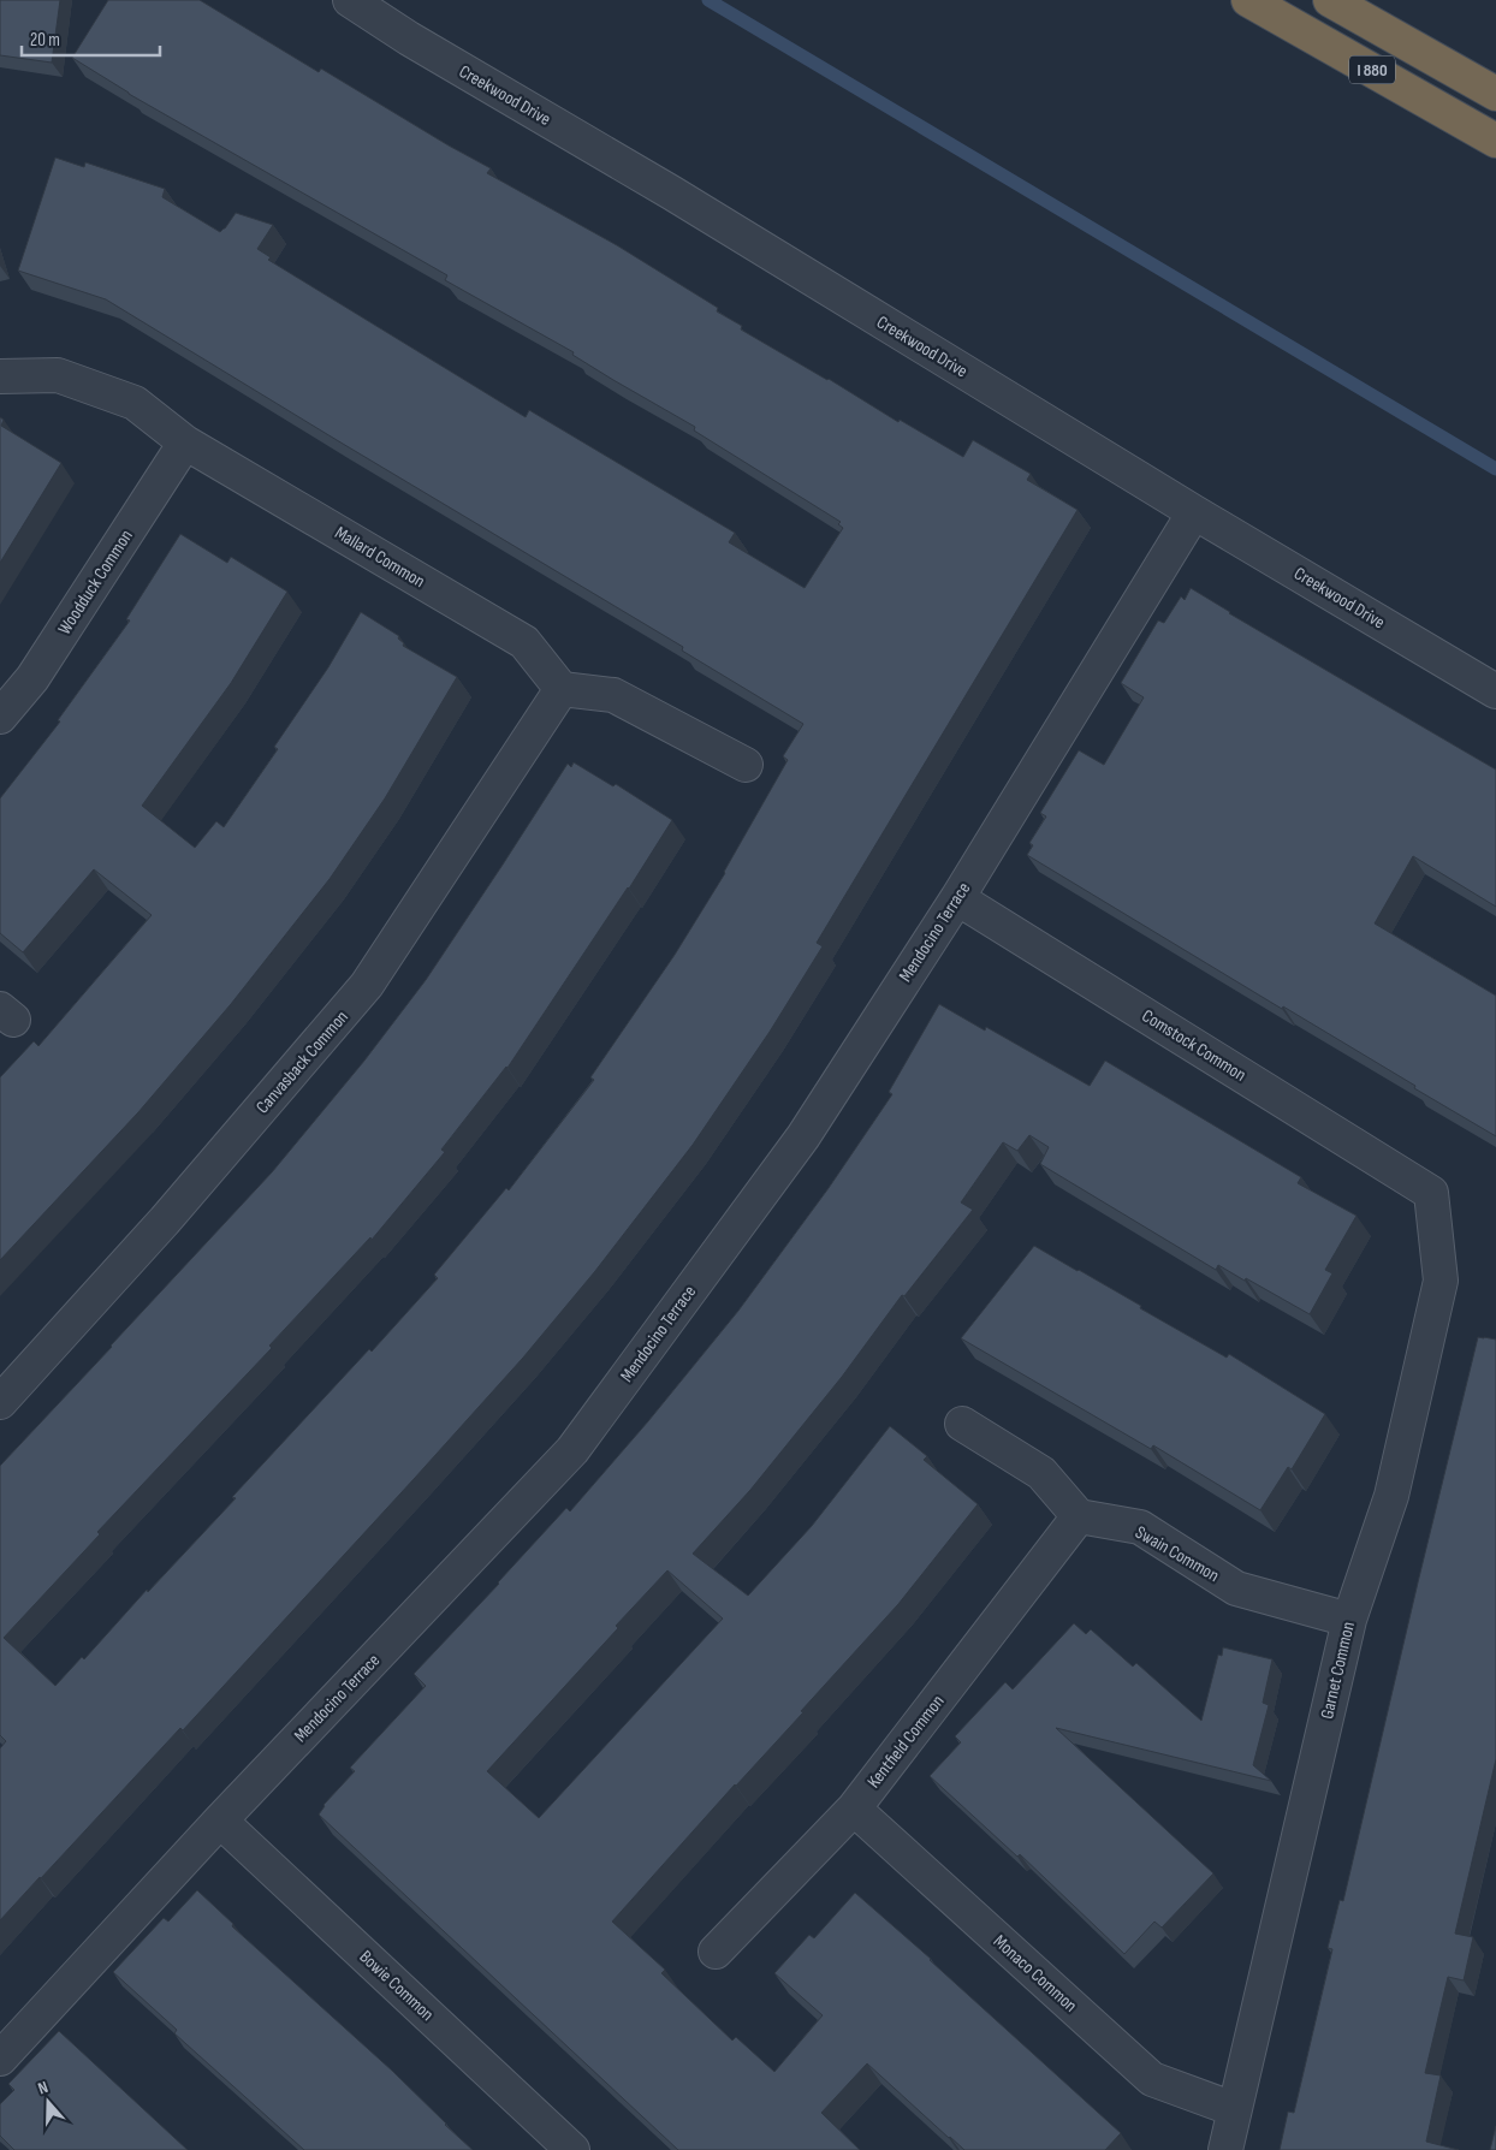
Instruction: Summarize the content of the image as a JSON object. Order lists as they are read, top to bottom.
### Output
{
  "streets": {
    "highway": ["I 880"],
    "street": [
      "Creekwood Drive",
      "Mallard Common",
      "Woodduck Common",
      "Mendocino Terrace",
      "Comstock Common",
      "Canvasback Common",
      "Swain Common",
      "Garnet Common",
      "Kentfield Common",
      "Monaco Common",
      "Bowie Common"
    ]
  },
  "crossings": [
    ["Creekwood Drive", "Mendocino Terrace"],
    ["Mallard Common", "Woodduck Common"],
    ["Mallard Common", "Canvasback Common"],
    ["Mendocino Terrace", "Comstock Common"],
    ["Mendocino Terrace", "Bowie Common"],
    ["Comstock Common", "Garnet Common"],
    ["Swain Common", "Garnet Common"],
    ["Swain Common", "Kentfield Common"],
    ["Garnet Common", "Monaco Common"],
    ["Kentfield Common", "Monaco Common"]
  ],
  "scale_bar": "20 m",
  "north": "top"
}
